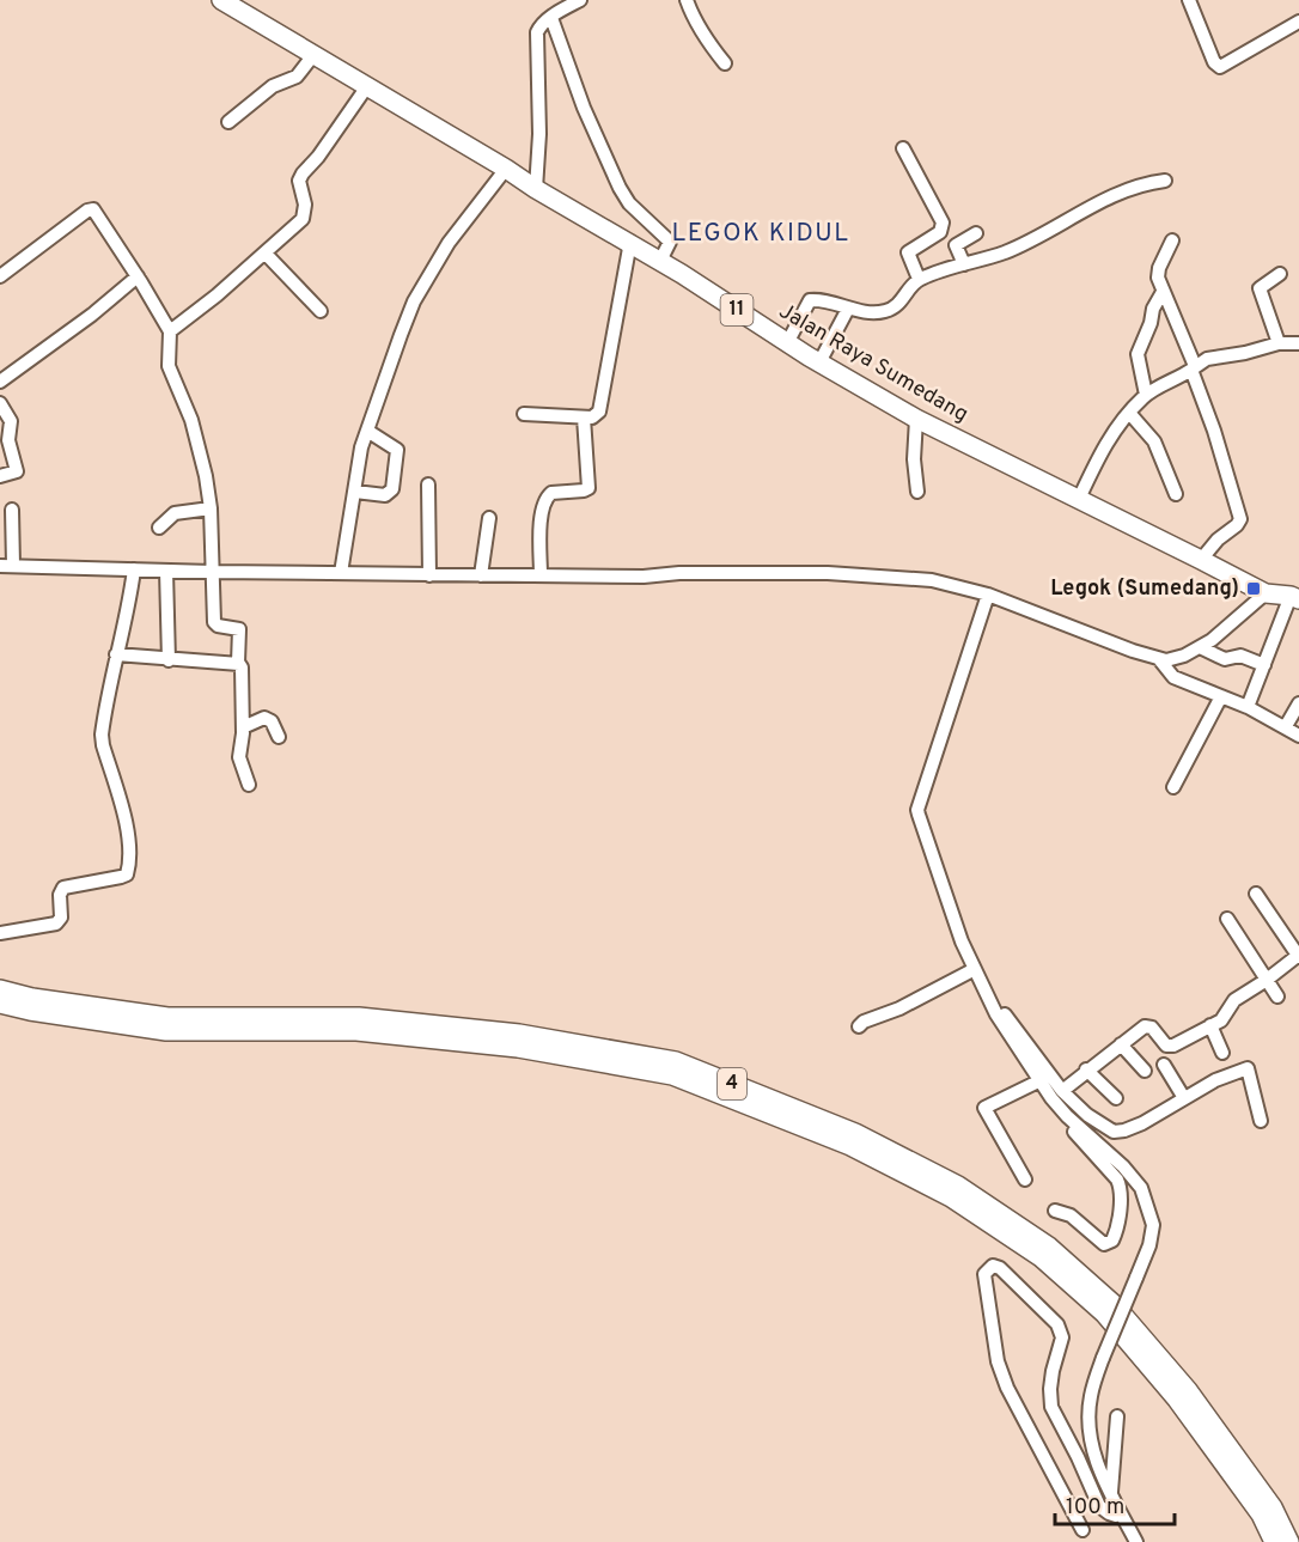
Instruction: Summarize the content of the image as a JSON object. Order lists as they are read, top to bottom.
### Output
{
  "streets": {
    "highway": ["11", "Jalan Raya Sumedang", "4"]
  },
  "districts": ["LEGOK KIDUL"],
  "places": {
    "transit": ["Legok (Sumedang)"]
  },
  "scale_bar": "100 m"
}
